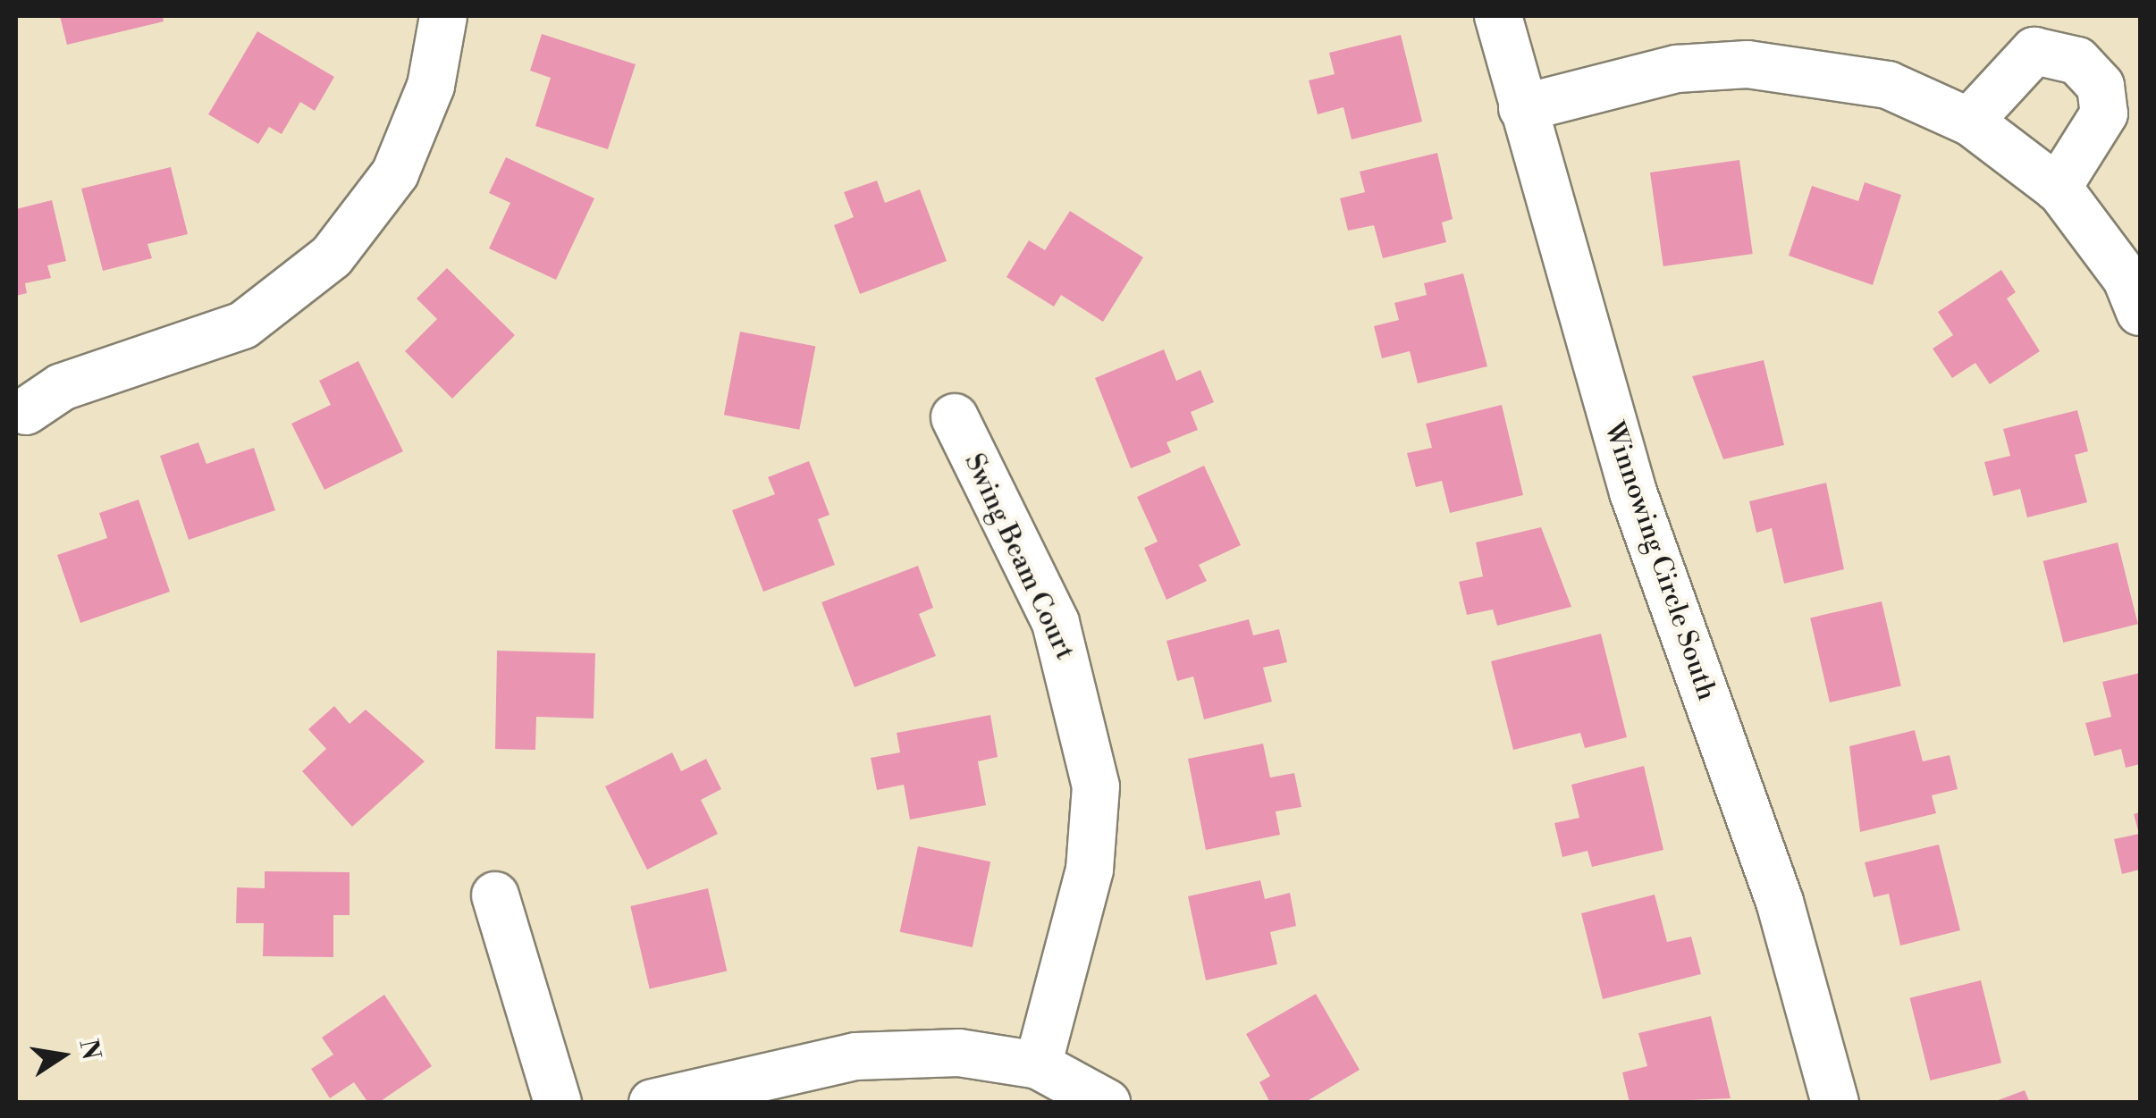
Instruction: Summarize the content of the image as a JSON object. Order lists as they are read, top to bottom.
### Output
{
  "streets": {
    "street": ["Swing Beam Court", "Winnowing Circle South"]
  },
  "north": "right"
}
